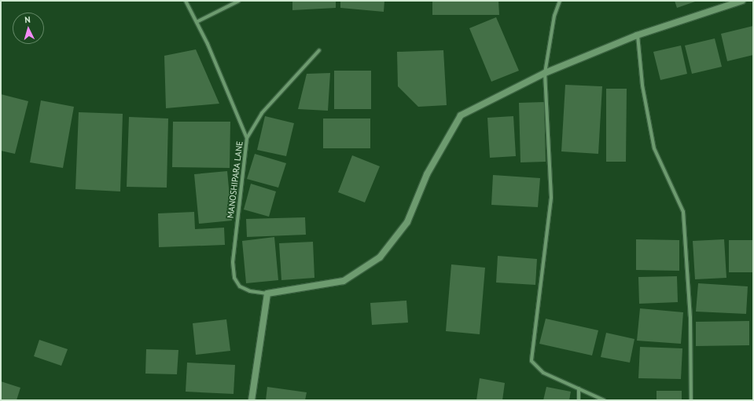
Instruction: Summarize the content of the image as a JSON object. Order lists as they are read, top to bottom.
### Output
{
  "streets": {
    "street": ["MANOSHIPARA LANE"]
  },
  "north": "top"
}
